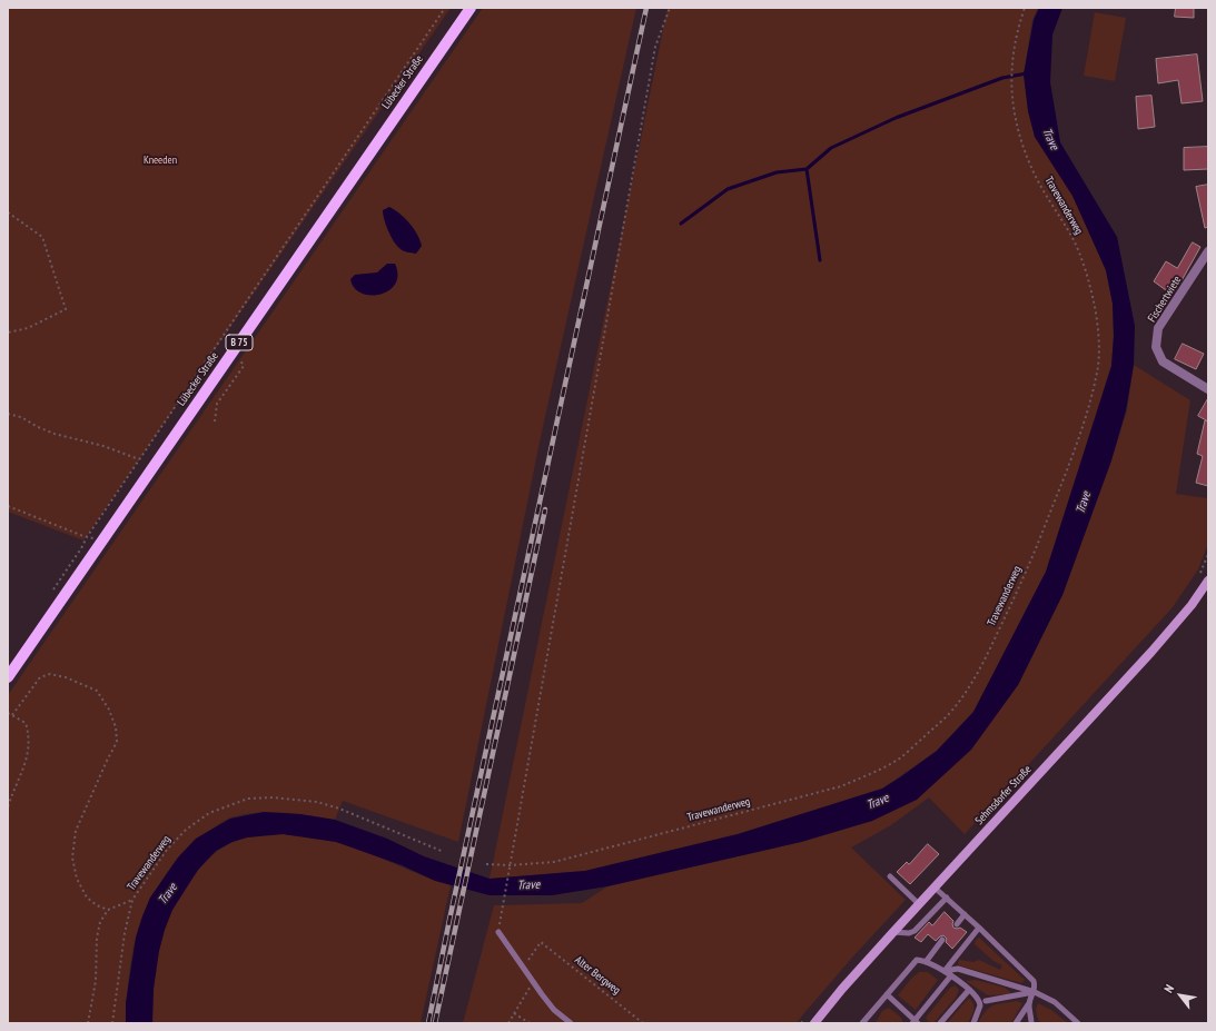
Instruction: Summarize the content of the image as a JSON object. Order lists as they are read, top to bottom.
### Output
{
  "streets": {
    "main road": ["Lübecker Straße", "B 75", "Sehmsdorfer Straße"],
    "street": ["Fischertwiete"],
    "path": ["Travewanderweg", "Alter Bergweg"]
  },
  "water": ["Trave"],
  "parks": ["Kneeden"],
  "north": "top left"
}
